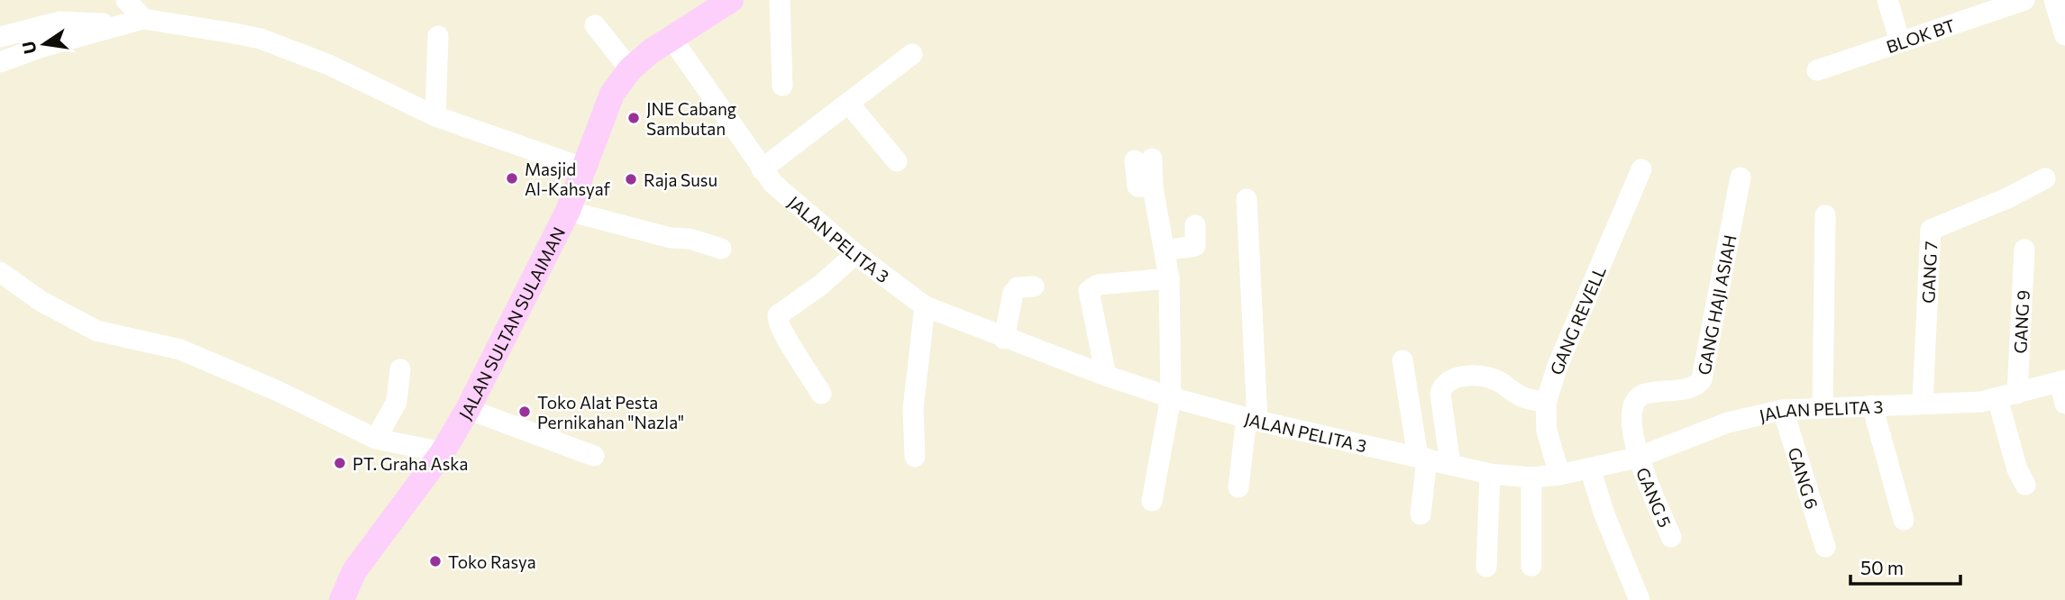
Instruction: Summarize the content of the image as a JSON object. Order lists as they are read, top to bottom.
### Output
{
  "streets": {
    "main road": ["JALAN SULTAN SULAIMAN"],
    "street": [
      "BLOK BT",
      "JALAN PELITA 3",
      "GANG 7",
      "GANG HAJI ASIAH",
      "GANG REVELL",
      "GANG 9",
      "GANG 6",
      "GANG 5"
    ]
  },
  "crossings": [
    ["JALAN PELITA 3", "GANG 7"],
    ["JALAN PELITA 3", "GANG HAJI ASIAH"],
    ["JALAN PELITA 3", "GANG REVELL"],
    ["JALAN PELITA 3", "JALAN SULTAN SULAIMAN"],
    ["JALAN PELITA 3", "GANG 9"],
    ["JALAN PELITA 3", "GANG 6"],
    ["JALAN PELITA 3", "GANG 5"],
    ["GANG HAJI ASIAH", "GANG 5"]
  ],
  "places": [
    "JNE Cabang Sambutan",
    "Masjid Al-Kahsyaf",
    "Raja Susu",
    "Toko Alat Pesta Pernikahan \"Nazla\"",
    "PT. Graha Aska",
    "Toko Rasya"
  ],
  "scale_bar": "50 m",
  "north": "left"
}
